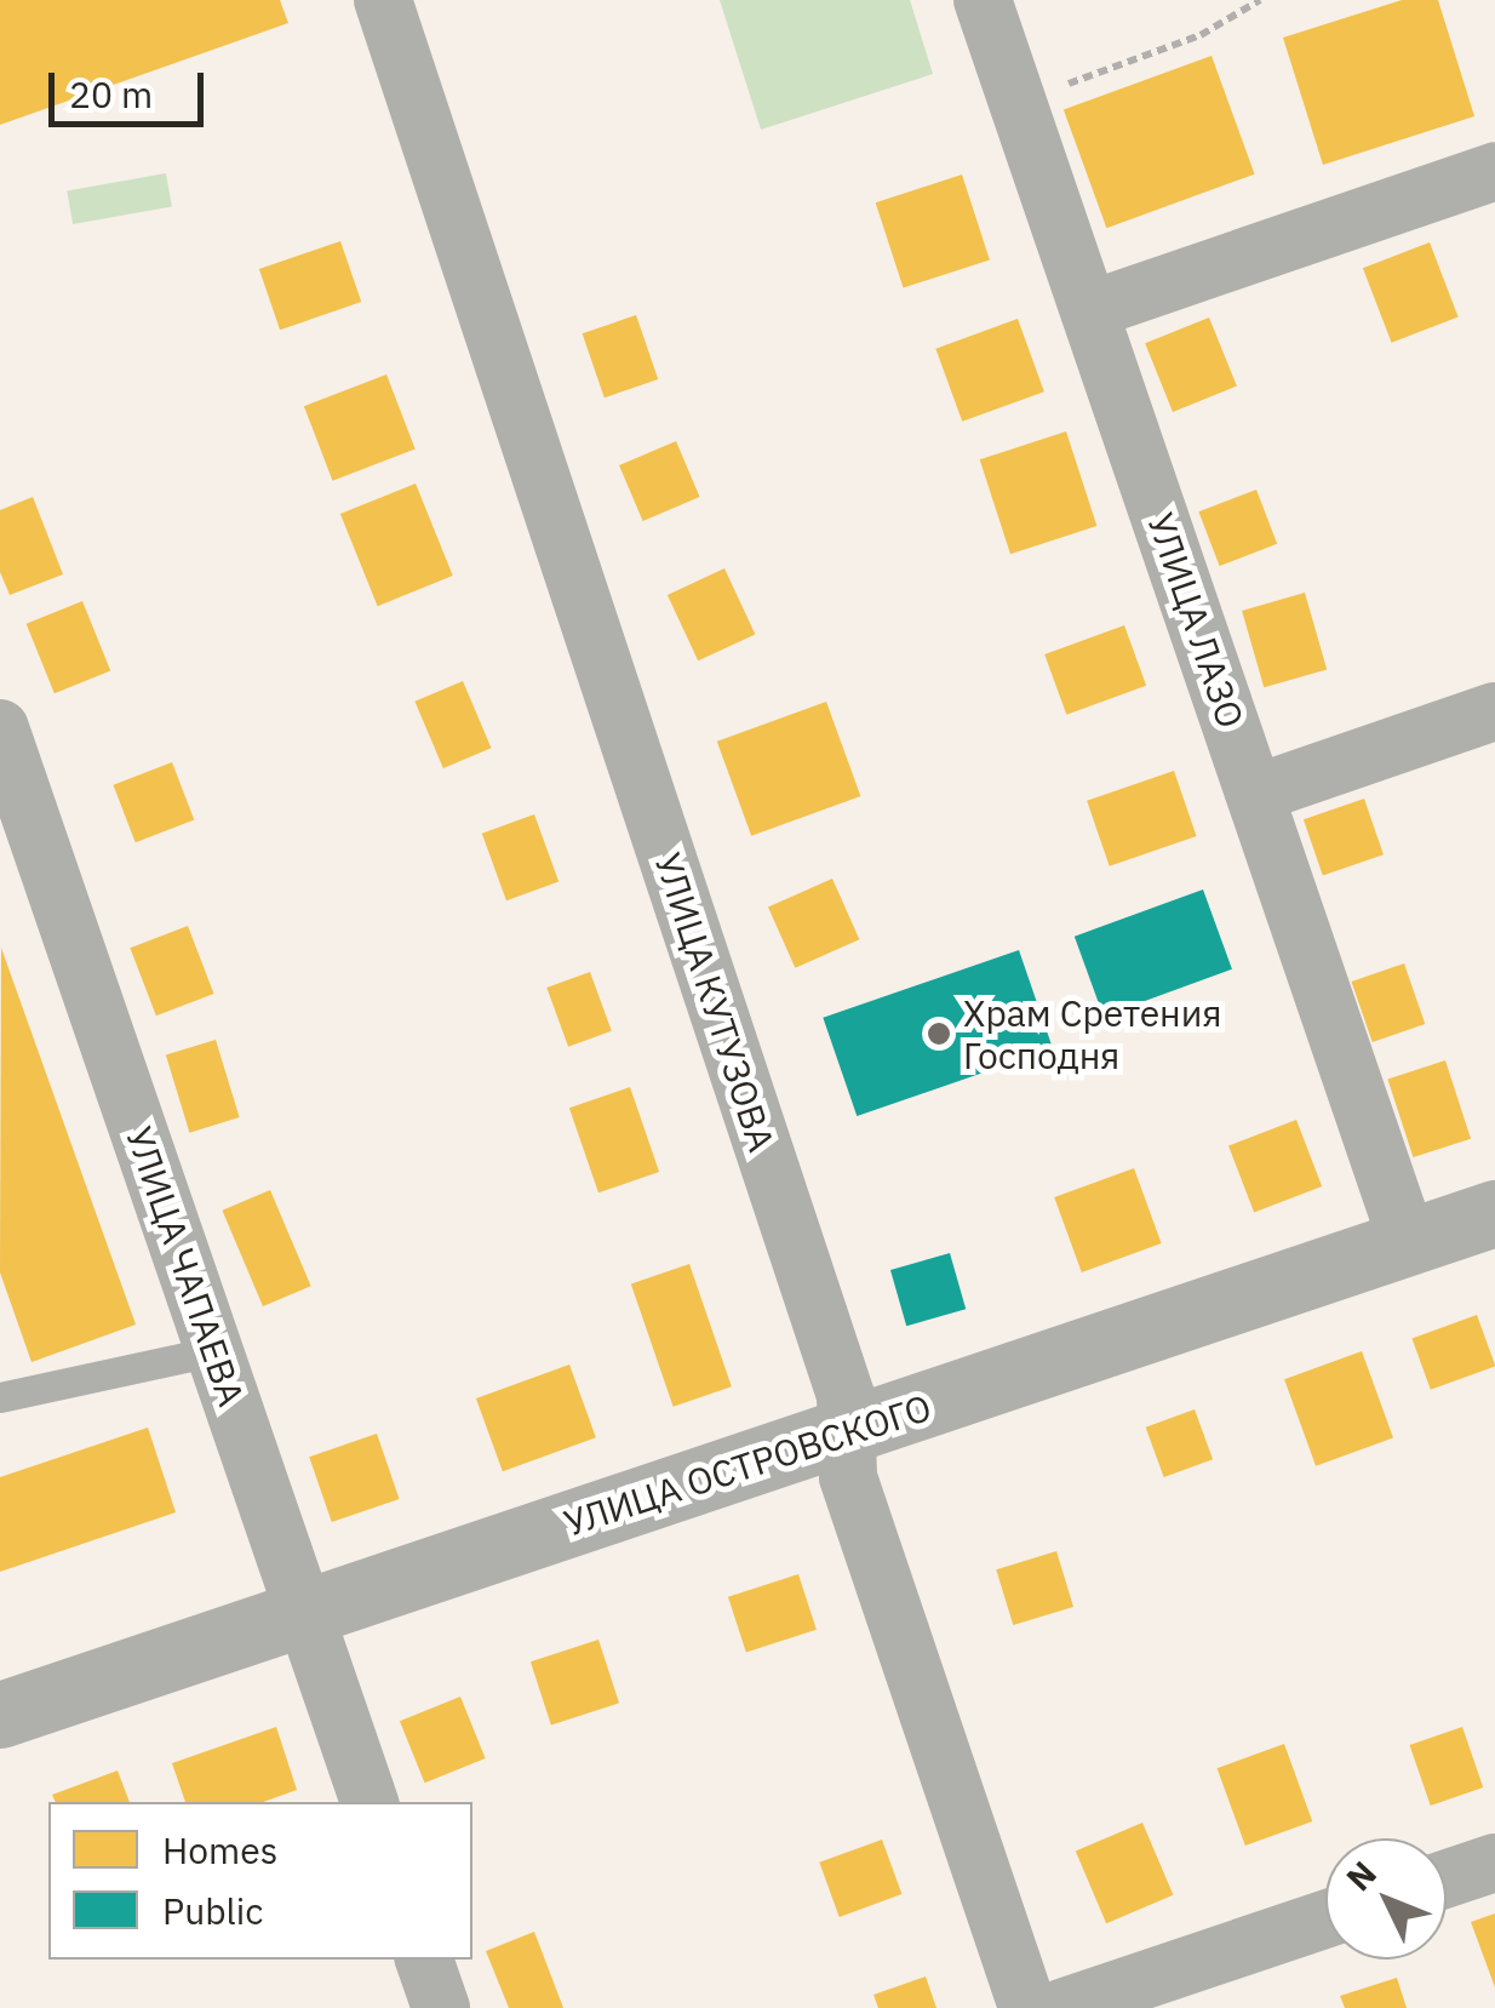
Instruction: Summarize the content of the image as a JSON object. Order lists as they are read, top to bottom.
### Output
{
  "streets": {
    "street": [
      "УЛИЦА ЛАЗО",
      "УЛИЦА КУТУЗОВА",
      "УЛИЦА ЧАПАЕВА",
      "УЛИЦА ОСТРОВСКОГО"
    ]
  },
  "crossings": [
    ["УЛИЦА ЛАЗО", "УЛИЦА ОСТРОВСКОГО"],
    ["УЛИЦА КУТУЗОВА", "УЛИЦА ОСТРОВСКОГО"],
    ["УЛИЦА ЧАПАЕВА", "УЛИЦА ОСТРОВСКОГО"]
  ],
  "places": ["Храм Сретения Господня"],
  "legend": ["Homes", "Public"],
  "scale_bar": "20 m",
  "north": "top left"
}
